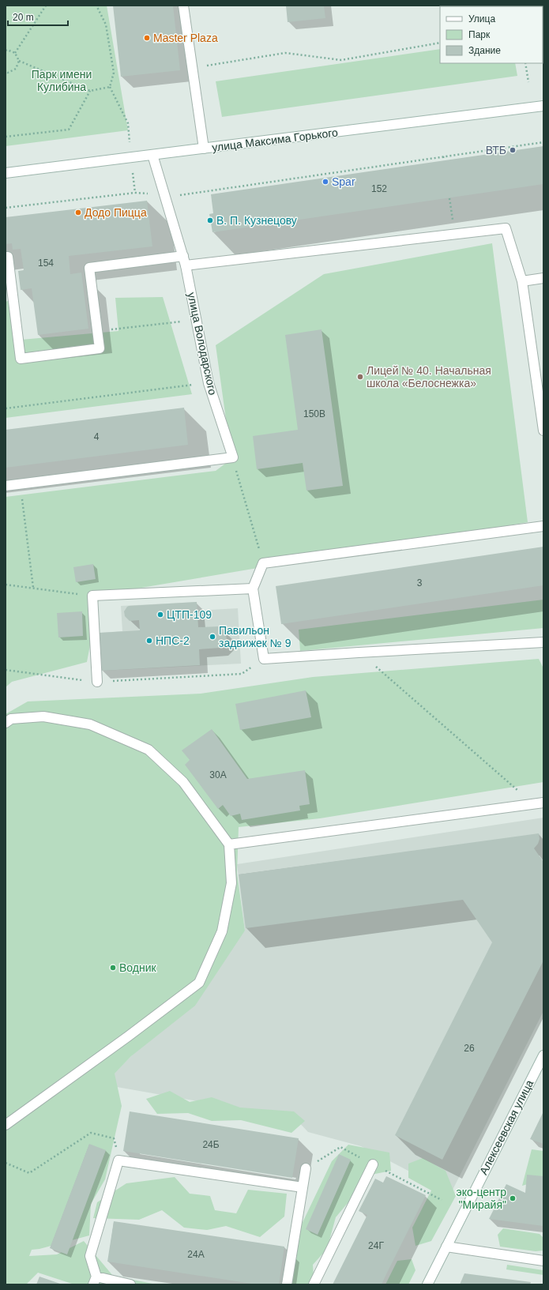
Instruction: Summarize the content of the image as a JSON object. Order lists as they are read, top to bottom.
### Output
{
  "streets": {
    "street": ["улица Максима Горького", "улица Володарского", "Алексеевская улица"]
  },
  "crossings": [
    ["улица Максима Горького", "улица Володарского"]
  ],
  "parks": ["Парк имени Кулибина"],
  "places": [
    "Master Plaza",
    "ВТБ",
    "Spar",
    "Додо Пицца",
    "В. П. Кузнецову",
    "Лицей № 40. Начальная школа «Белоснежка»",
    "ЦТП-109",
    "Павильон задвижек № 9",
    "НПС-2",
    "Водник",
    "эко-центр \"Мирайя\""
  ],
  "house_numbers": [
    "152",
    "154",
    "150В",
    "4",
    "3",
    "30А",
    "26",
    "24Б",
    "24Г",
    "24А"
  ],
  "legend": ["Улица", "Парк", "Здание"],
  "scale_bar": "20 m"
}
